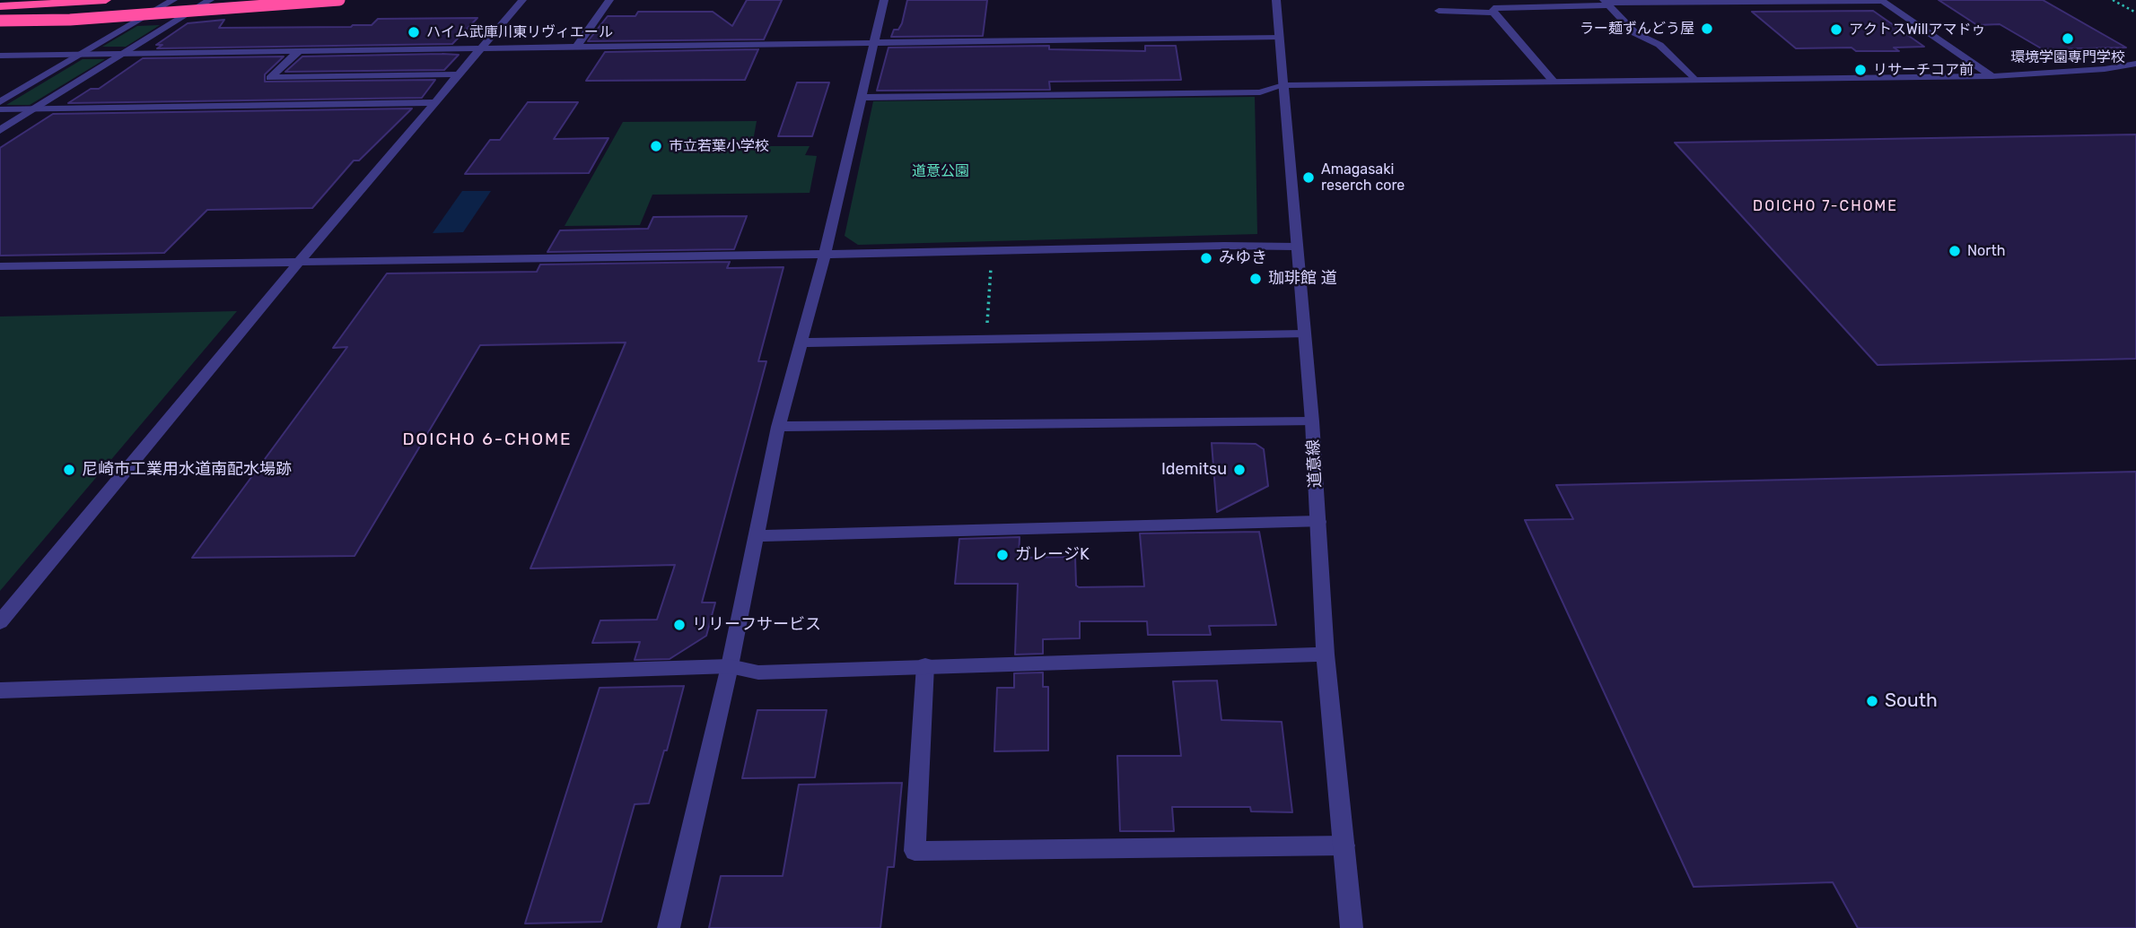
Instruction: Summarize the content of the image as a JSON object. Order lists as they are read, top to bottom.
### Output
{
  "streets": {
    "street": ["道意線"]
  },
  "districts": ["DOICHO 7-CHOME", "DOICHO 6-CHOME"],
  "parks": ["道意公園"],
  "places": [
    "ラー麺ずんどう屋",
    "アクトスWillアマドゥ",
    "ハイム武庫川東リヴィエール",
    "環境学園専門学校",
    "リサーチコア前",
    "市立若葉小学校",
    "Amagasaki reserch core",
    "North",
    "みゆき",
    "珈琲館 道",
    "尼崎市工業用水道南配水場跡",
    "Idemitsu",
    "ガレージK",
    "リリーフサービス",
    "South"
  ]
}
